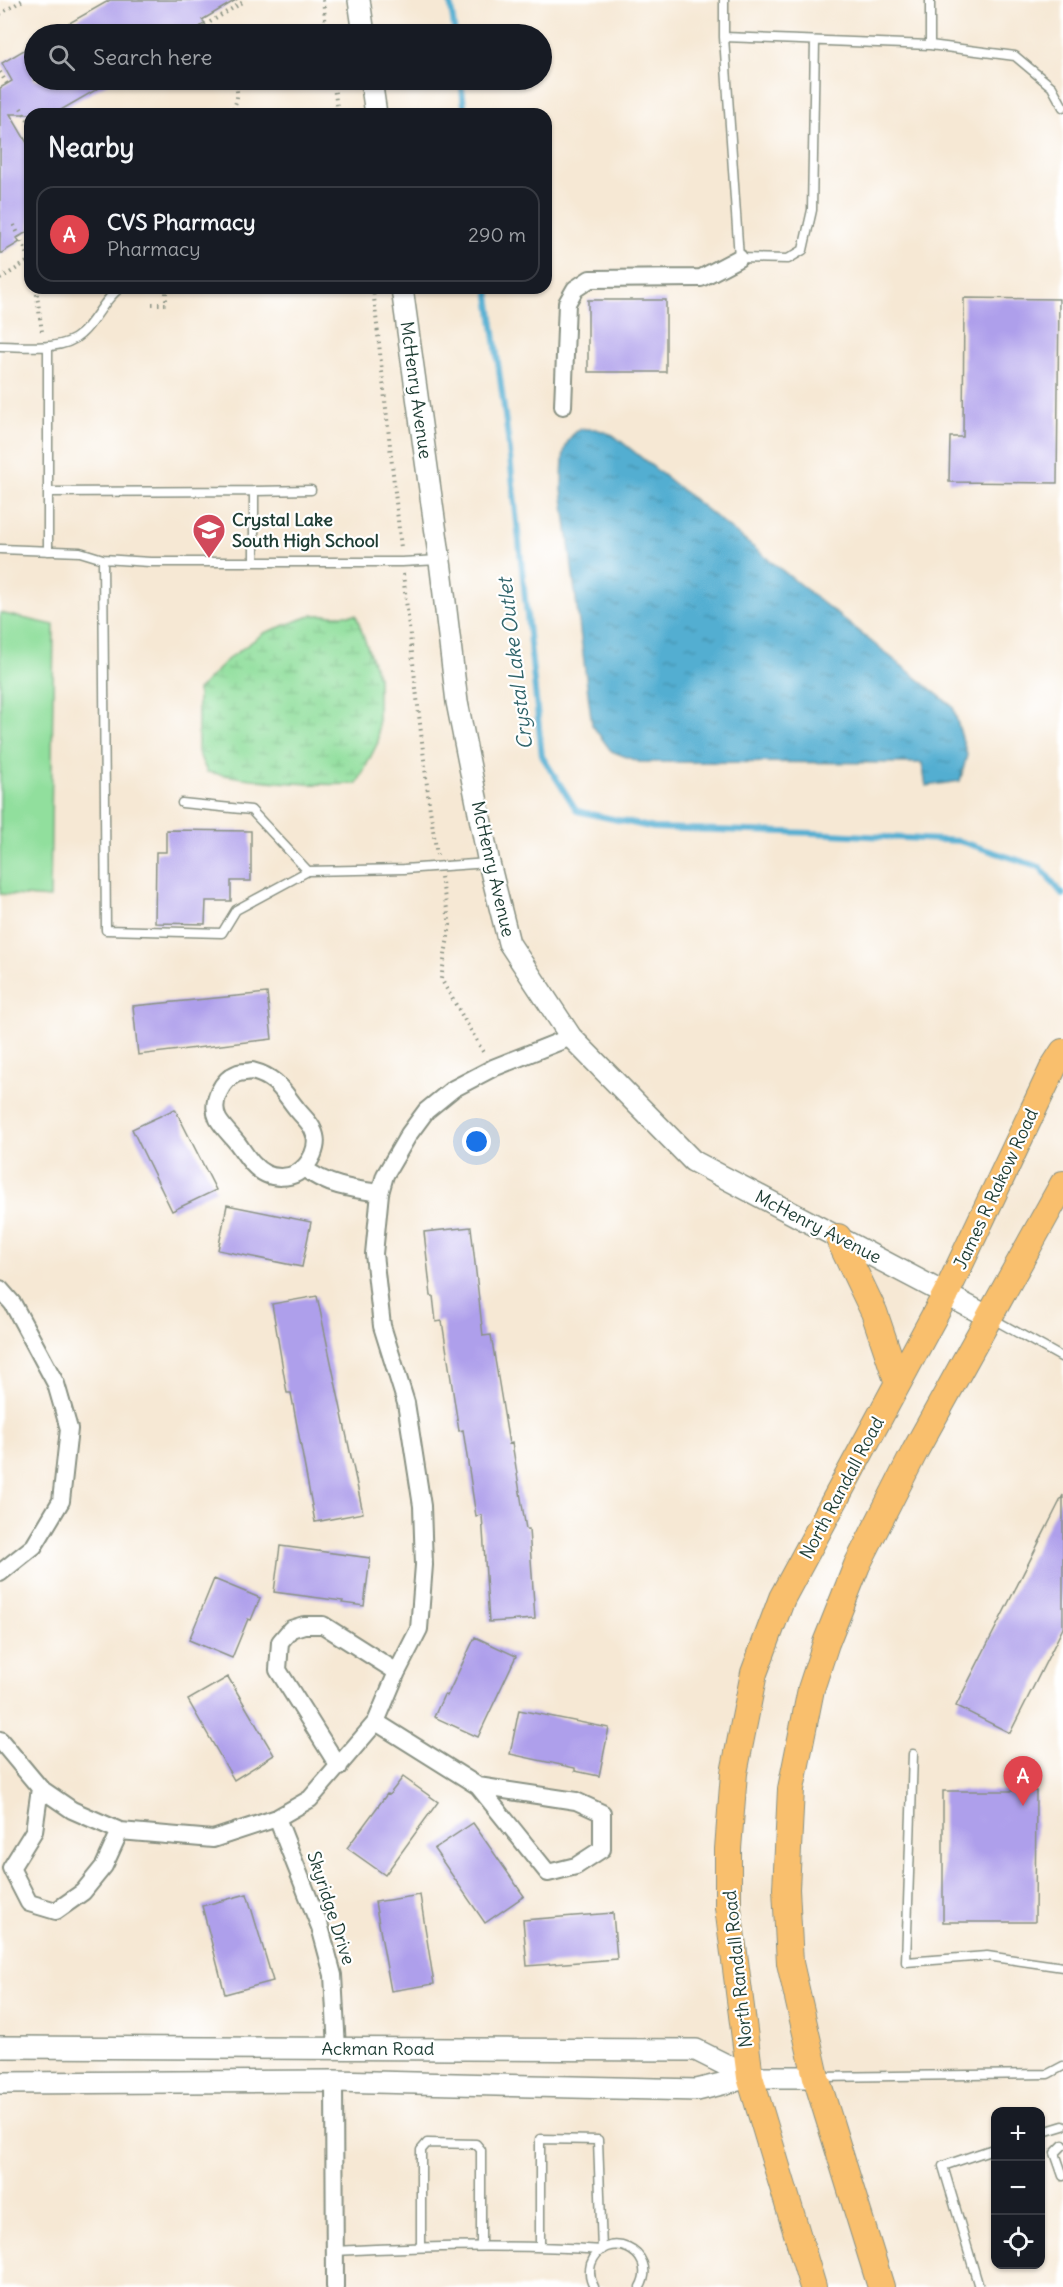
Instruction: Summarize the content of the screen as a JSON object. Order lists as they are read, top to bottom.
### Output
{
  "streets": {
    "main road": ["James R Rakow Road", "North Randall Road"],
    "street": ["McHenry Avenue", "Skyridge Drive", "Ackman Road"]
  },
  "crossings": [
    ["McHenry Avenue", "James R Rakow Road"],
    ["McHenry Avenue", "North Randall Road"],
    ["James R Rakow Road", "North Randall Road"],
    ["North Randall Road", "Ackman Road"],
    ["Skyridge Drive", "Ackman Road"]
  ],
  "water": ["Crystal Lake Outlet"],
  "places": {
    "school or university": ["Crystal Lake South High School"]
  },
  "page": {
    "search": "Search here",
    "heading": "Nearby",
    "list": [
      {
        "mark": "A",
        "name": "CVS Pharmacy",
        "note": "Pharmacy",
        "value": "290 m"
      }
    ],
    "pins": "A",
    "map_buttons": ["+", "−"]
  }
}
